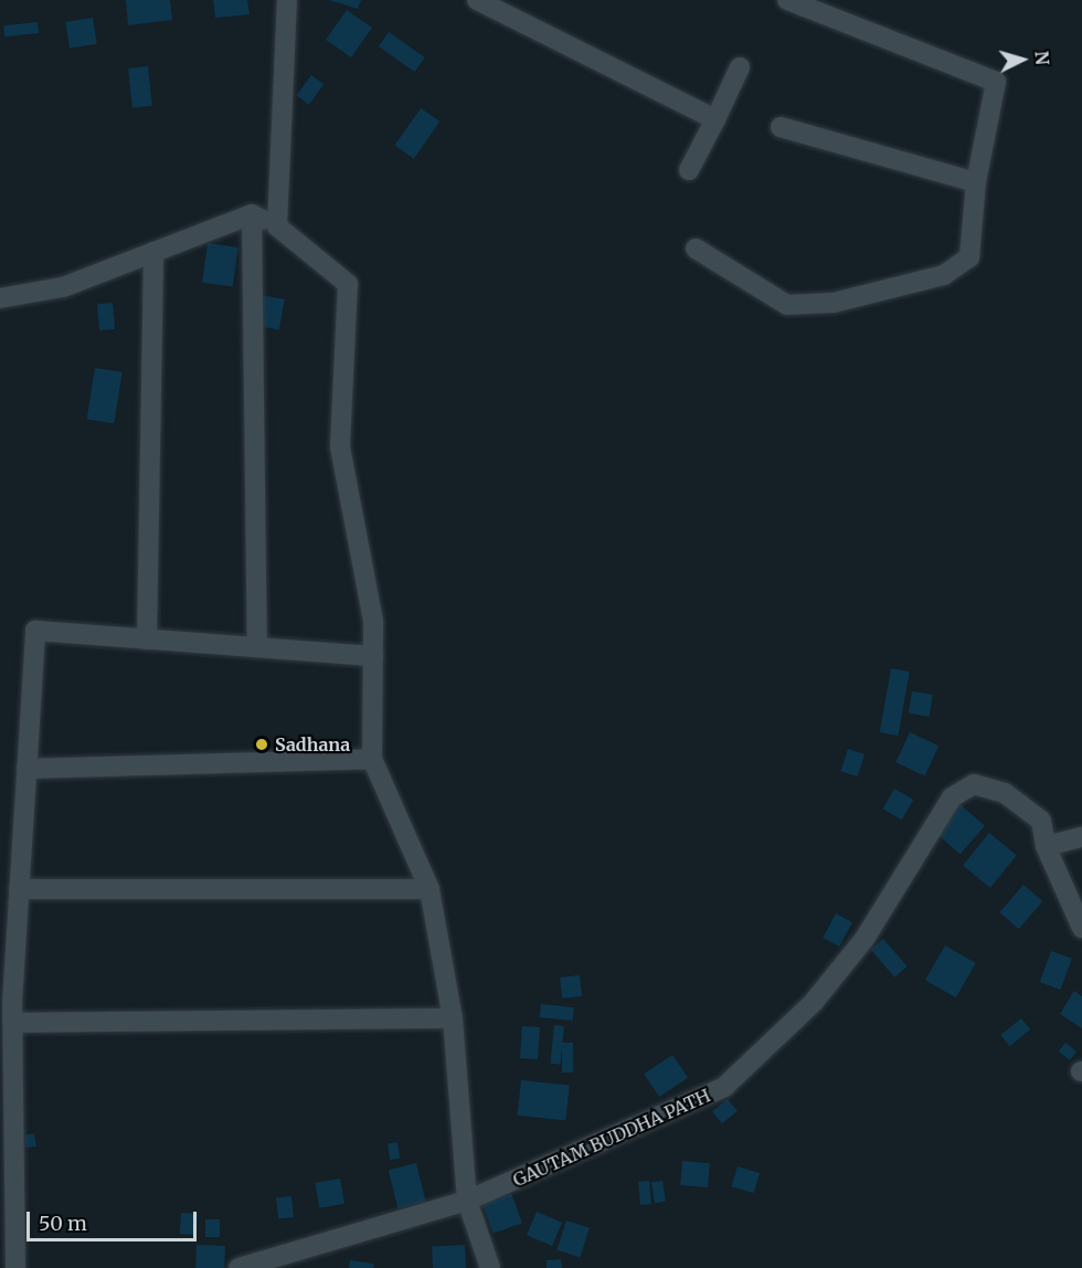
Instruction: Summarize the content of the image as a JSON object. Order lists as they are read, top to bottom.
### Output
{
  "streets": {
    "street": ["GAUTAM BUDDHA PATH"]
  },
  "places": ["Sadhana"],
  "scale_bar": "50 m",
  "north": "right"
}
